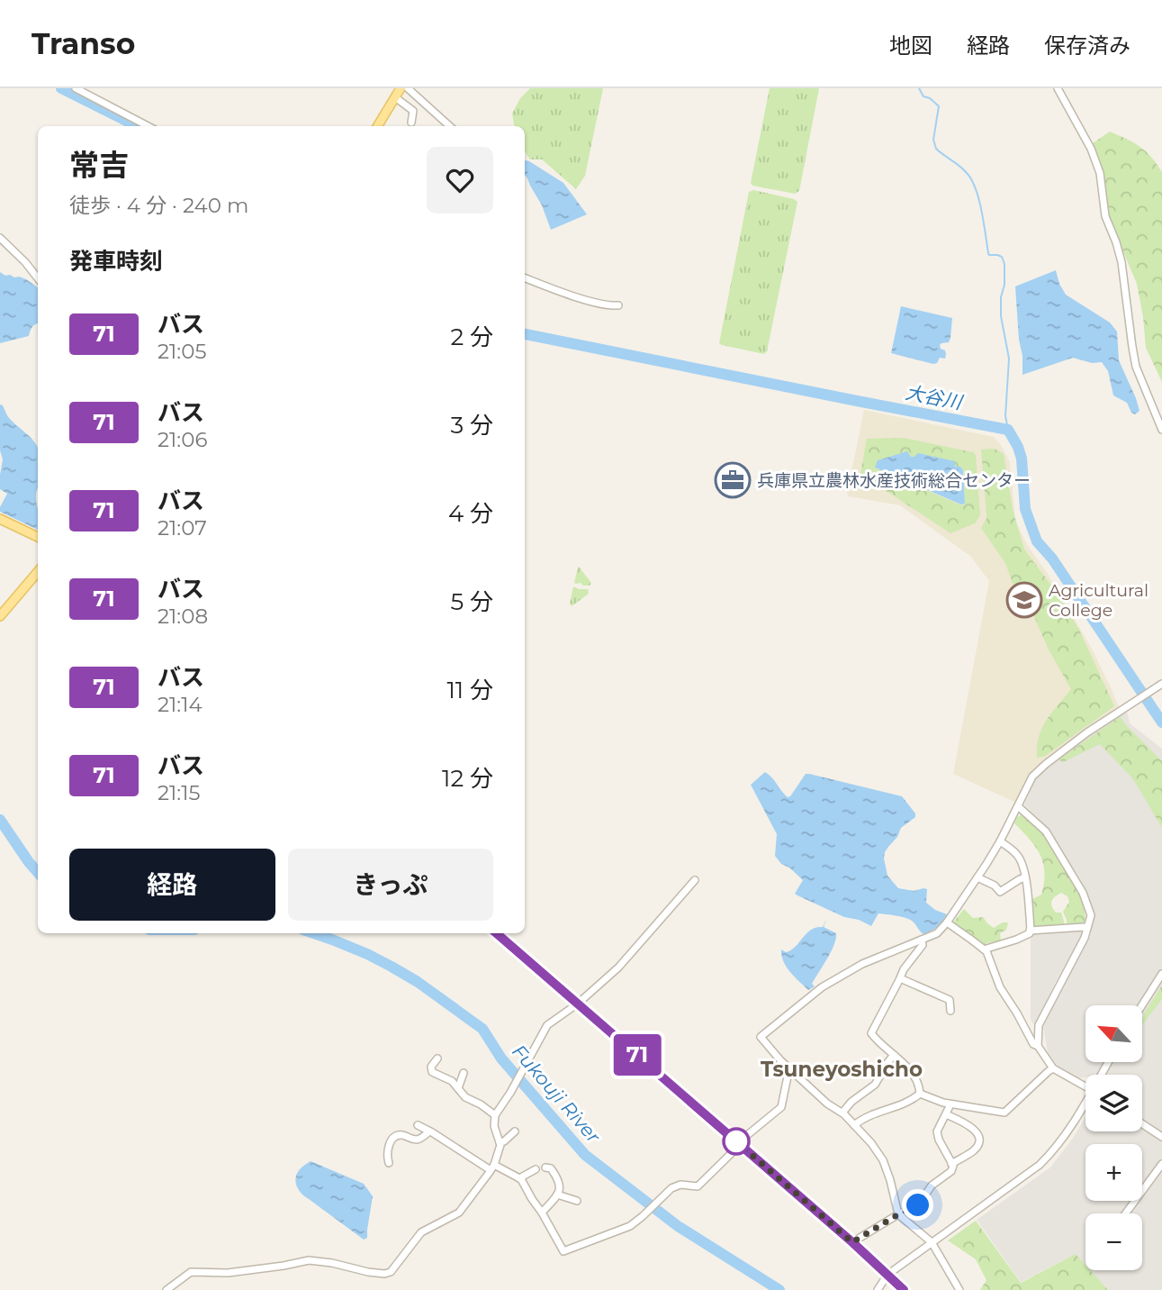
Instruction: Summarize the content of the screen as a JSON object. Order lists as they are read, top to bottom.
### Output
{
  "districts": ["Tsuneyoshicho"],
  "water": ["大谷川", "Fukouji River"],
  "places": {
    "office": ["兵庫県立農林水産技術総合センター"],
    "school or university": ["Agricultural College"]
  },
  "lines": ["bus line 71"],
  "north": "top left",
  "page": {
    "header": "Transo",
    "nav": ["地図", "経路", "保存済み"],
    "on_map": "71",
    "heading": [
      ["常吉", "徒歩 · 4 分 · 240 m"],
      "発車時刻"
    ],
    "list": [
      {
        "mark": "71",
        "name": "バス",
        "note": "21:05",
        "value": "2 分"
      },
      {
        "mark": "71",
        "name": "バス",
        "note": "21:06",
        "value": "3 分"
      },
      {
        "mark": "71",
        "name": "バス",
        "note": "21:07",
        "value": "4 分"
      },
      {
        "mark": "71",
        "name": "バス",
        "note": "21:08",
        "value": "5 分"
      },
      {
        "mark": "71",
        "name": "バス",
        "note": "21:14",
        "value": "11 分"
      },
      {
        "mark": "71",
        "name": "バス",
        "note": "21:15",
        "value": "12 分"
      }
    ],
    "buttons": ["経路", "きっぷ"],
    "map_buttons": ["+", "−"]
  }
}
